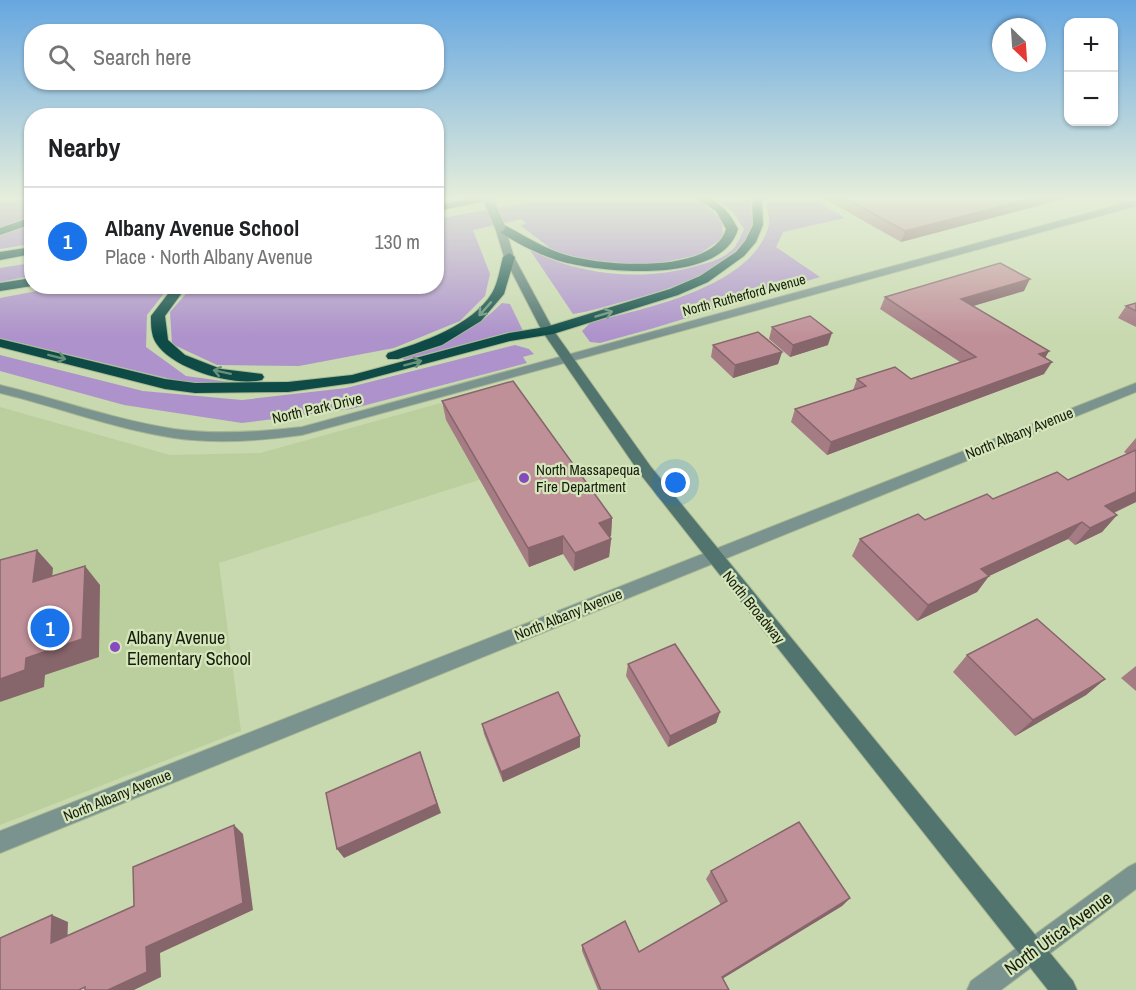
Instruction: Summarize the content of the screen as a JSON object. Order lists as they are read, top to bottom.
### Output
{
  "streets": {
    "main road": ["North Broadway"],
    "street": [
      "North Rutherford Avenue",
      "North Park Drive",
      "North Albany Avenue",
      "North Utica Avenue"
    ]
  },
  "crossings": [
    ["North Rutherford Avenue", "North Park Drive"],
    ["North Rutherford Avenue", "North Broadway"],
    ["North Park Drive", "North Broadway"],
    ["North Albany Avenue", "North Broadway"],
    ["North Broadway", "North Utica Avenue"]
  ],
  "places": ["North Massapequa Fire Department", "Albany Avenue Elementary School"],
  "north": "bottom right",
  "page": {
    "map_buttons": ["+", "−"],
    "search": "Search here",
    "heading": "Nearby",
    "list": [
      {
        "mark": "1",
        "name": "Albany Avenue School",
        "note": "Place · North Albany Avenue",
        "value": "130 m"
      }
    ],
    "pins": "1"
  }
}
